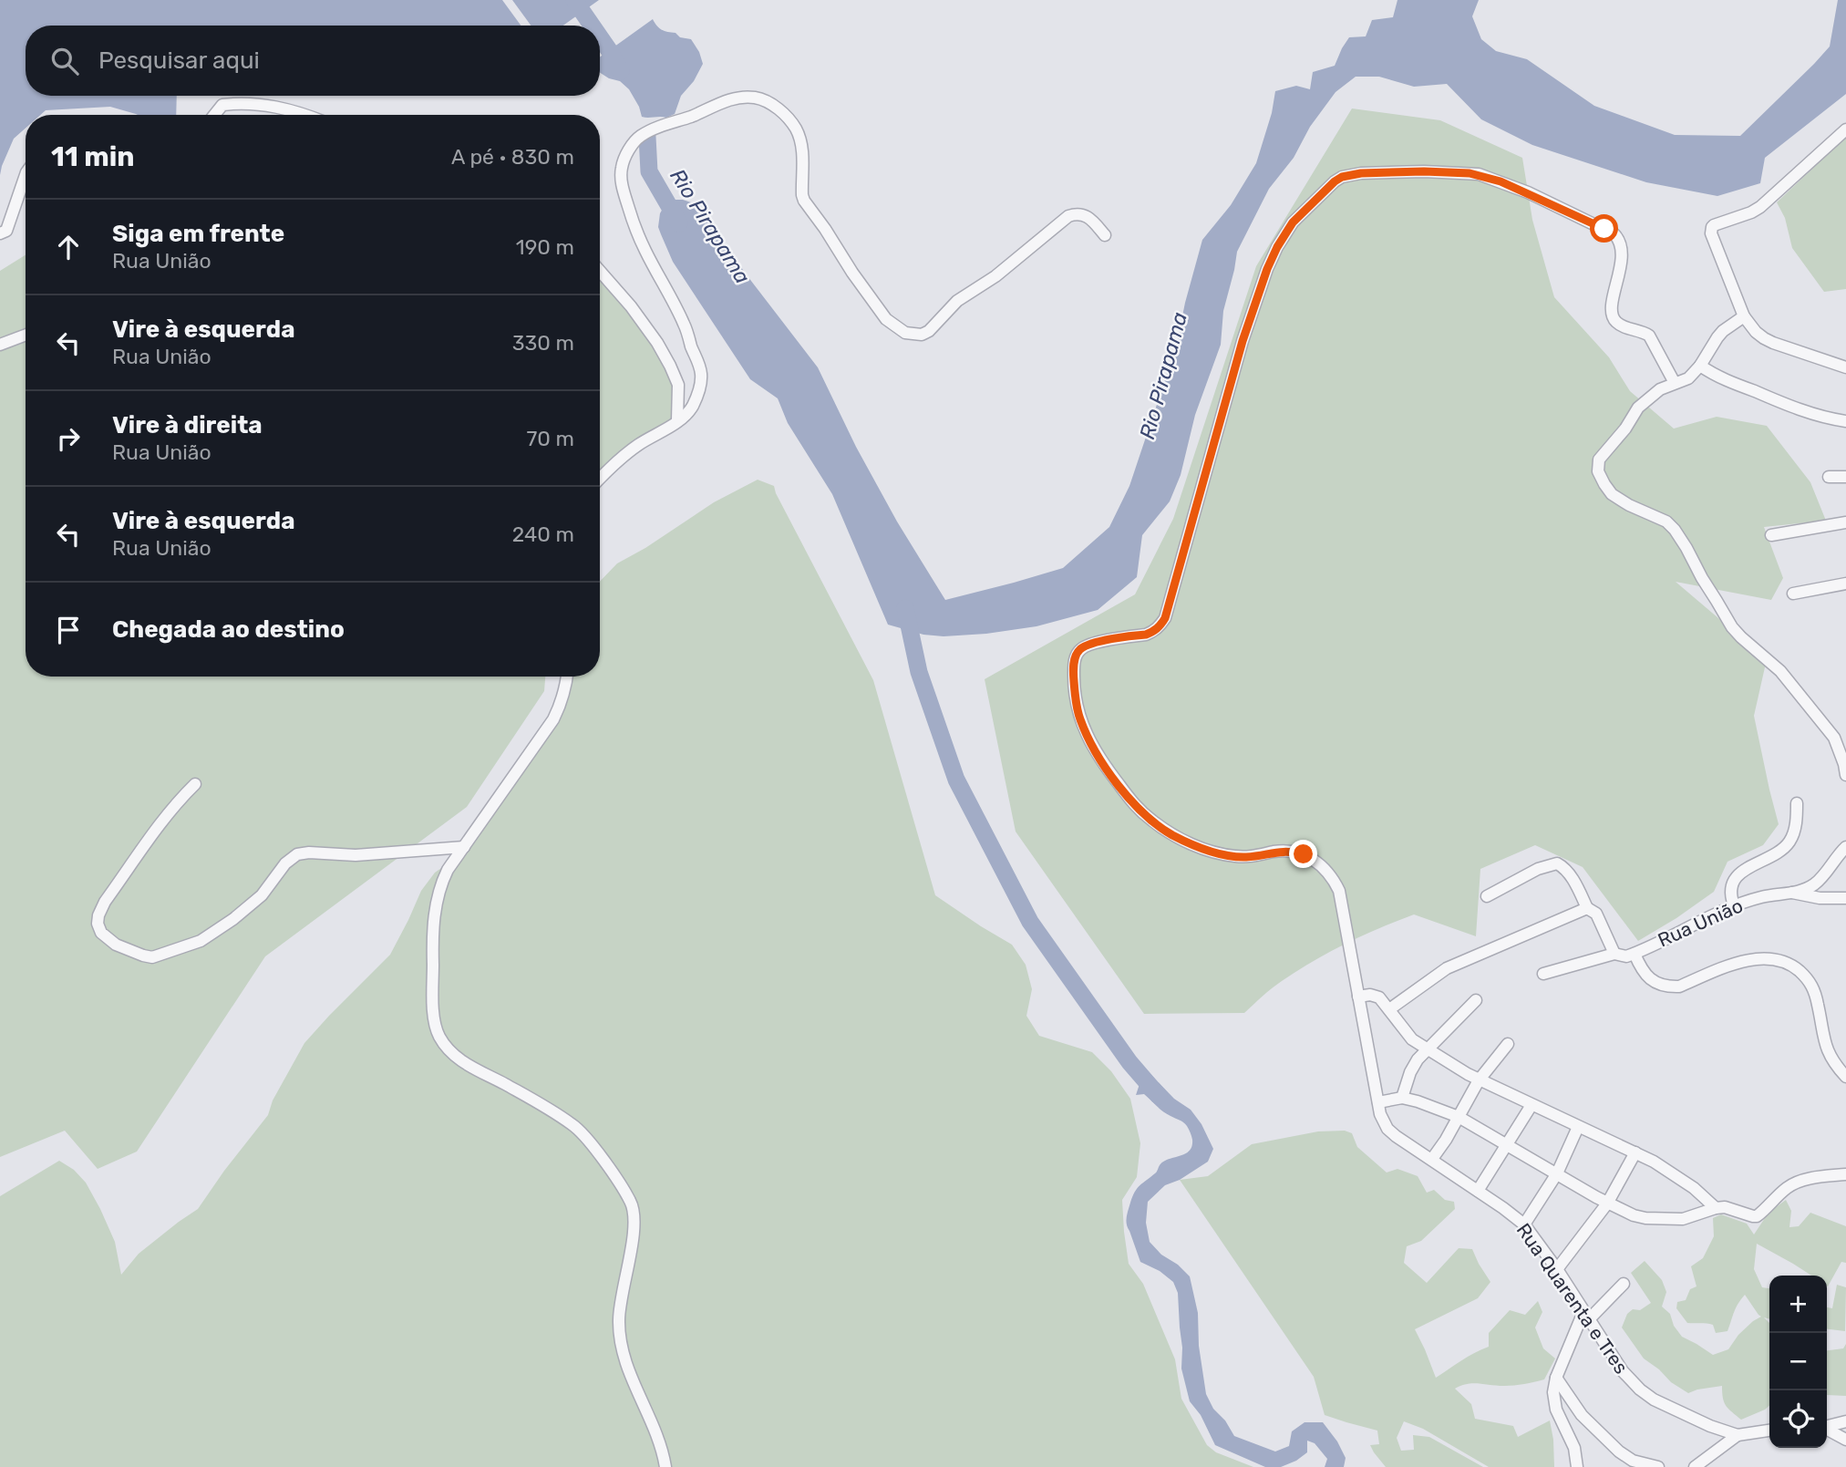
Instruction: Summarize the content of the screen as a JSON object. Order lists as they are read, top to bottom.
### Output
{
  "streets": {
    "street": ["Rua União", "Rua Quarenta e Tres"]
  },
  "water": ["Rio Pirapama"],
  "page": {
    "search": "Pesquisar aqui",
    "heading": ["11 min", "A pé · 830 m"],
    "list": [
      ["Siga em frente", "Rua União", "190 m"],
      ["Vire à esquerda", "Rua União", "330 m"],
      ["Vire à direita", "Rua União", "70 m"],
      ["Vire à esquerda", "Rua União", "240 m"],
      "Chegada ao destino"
    ],
    "map_buttons": ["+", "−"]
  }
}
